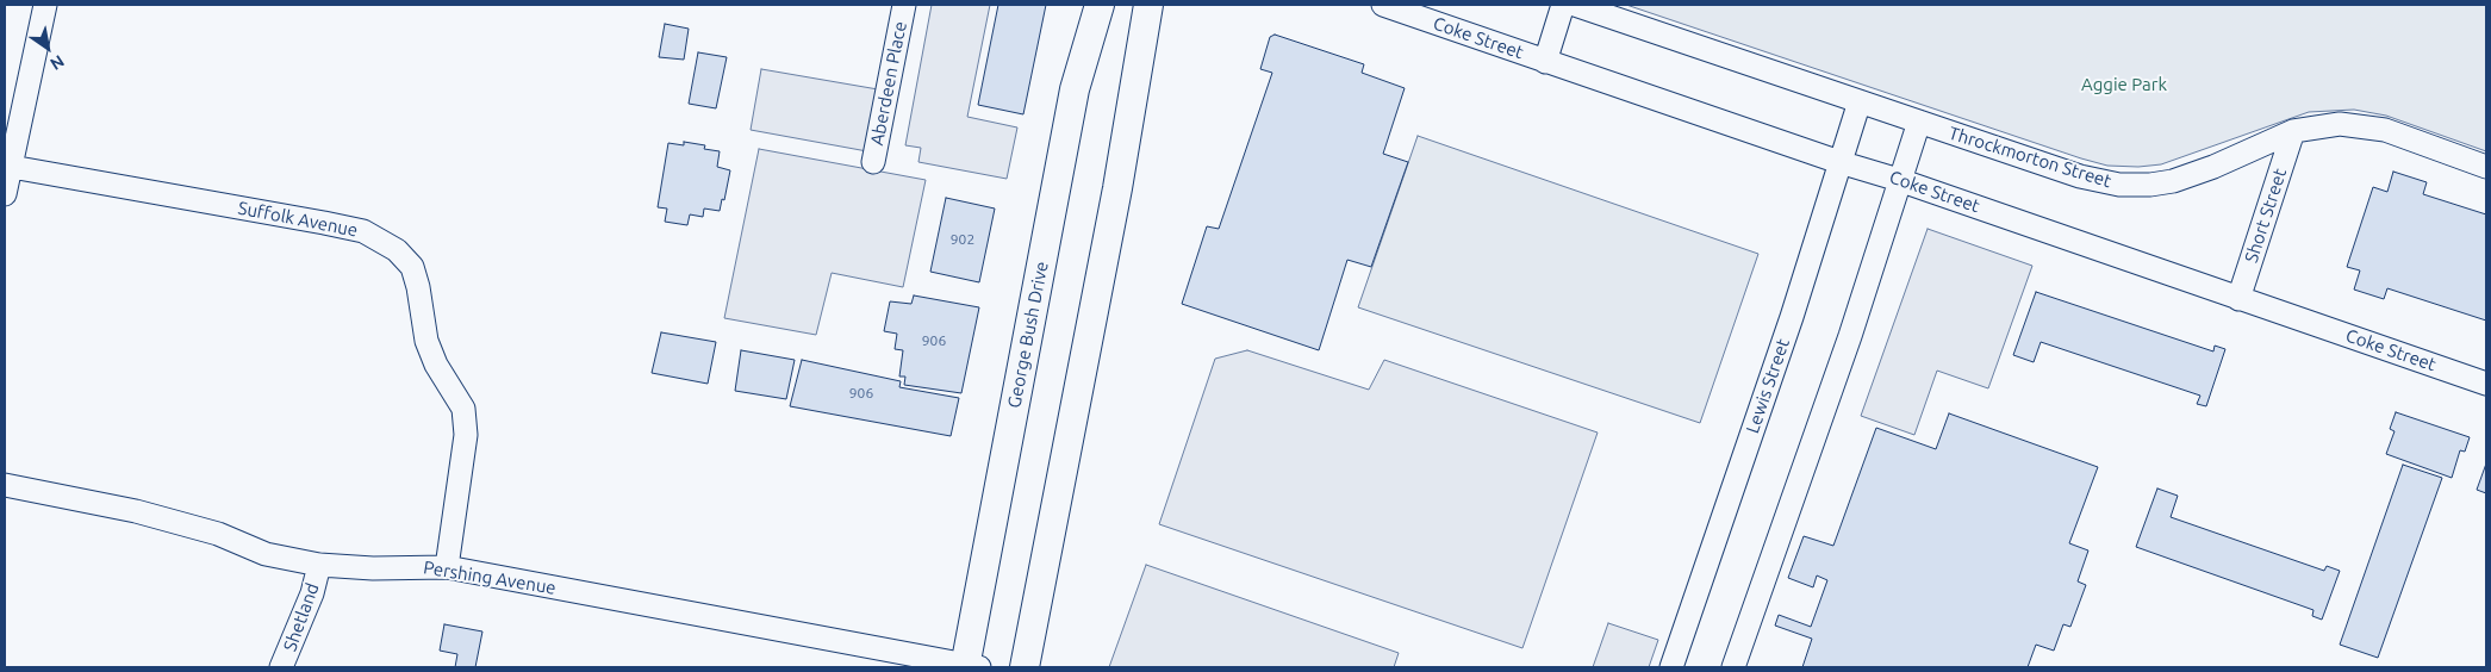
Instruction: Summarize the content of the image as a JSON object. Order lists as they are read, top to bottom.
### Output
{
  "streets": {
    "main road": ["George Bush Drive"],
    "street": [
      "Coke Street",
      "Aberdeen Place",
      "Throckmorton Street",
      "Short Street",
      "Suffolk Avenue",
      "Lewis Street",
      "Pershing Avenue",
      "Shetland"
    ]
  },
  "crossings": [
    ["Coke Street", "Short Street"],
    ["Coke Street", "Lewis Street"],
    ["Throckmorton Street", "Short Street"],
    ["Throckmorton Street", "Lewis Street"],
    ["Suffolk Avenue", "Pershing Avenue"],
    ["George Bush Drive", "Pershing Avenue"],
    ["Pershing Avenue", "Shetland"]
  ],
  "parks": ["Aggie Park"],
  "house_numbers": ["902", "906", "906"],
  "north": "bottom right"
}
